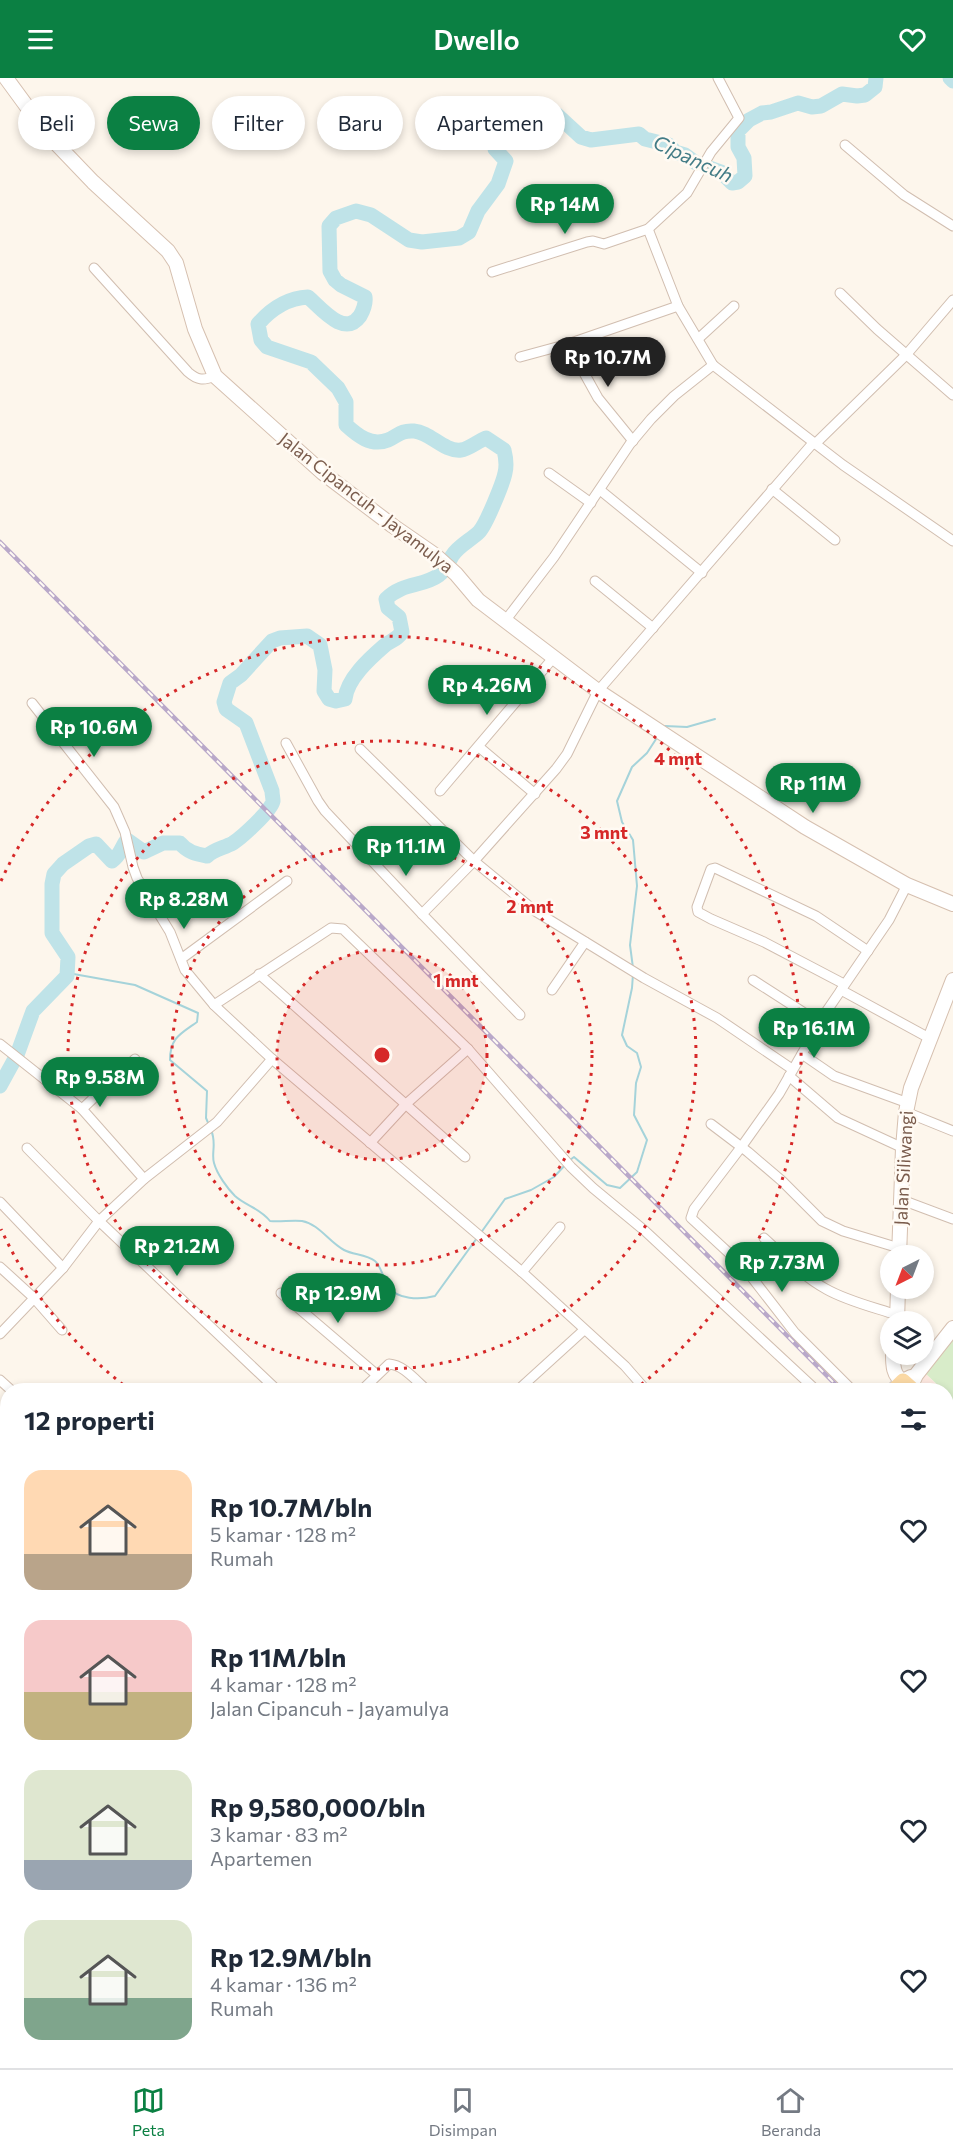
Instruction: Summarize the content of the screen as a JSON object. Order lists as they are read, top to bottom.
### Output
{
  "streets": {
    "street": ["Jalan Cipancuh - Jayamulya", "Jalan Siliwangi"]
  },
  "water": ["Cipancuh"],
  "north": "bottom left",
  "page": {
    "header": "Dwello",
    "chip": [
      "Beli",
      "Sewa",
      "Filter",
      "Baru",
      "Apartemen"
    ],
    "price": [
      "Rp 14M",
      "Rp 10.7M",
      "Rp 4.26M",
      "Rp 10.6M",
      "Rp 11M",
      "Rp 11.1M",
      "Rp 8.28M",
      "Rp 16.1M",
      "Rp 9.58M",
      "Rp 21.2M",
      "Rp 7.73M",
      "Rp 12.9M"
    ],
    "heading": "12 properti",
    "list": [
      {
        "name": "Rp 10.7M/bln",
        "note": "5 kamar · 128 m² · Rumah"
      },
      {
        "name": "Rp 11M/bln",
        "note": "4 kamar · 128 m² · Jalan Cipancuh - Jayamulya"
      },
      {
        "name": "Rp 9,580,000/bln",
        "note": "3 kamar · 83 m² · Apartemen"
      },
      {
        "name": "Rp 12.9M/bln",
        "note": "4 kamar · 136 m² · Rumah"
      }
    ],
    "tabs": ["Peta", "Disimpan", "Beranda"]
  },
  "rings": [
    "4 mnt",
    "3 mnt",
    "2 mnt",
    "1 mnt"
  ]
}
